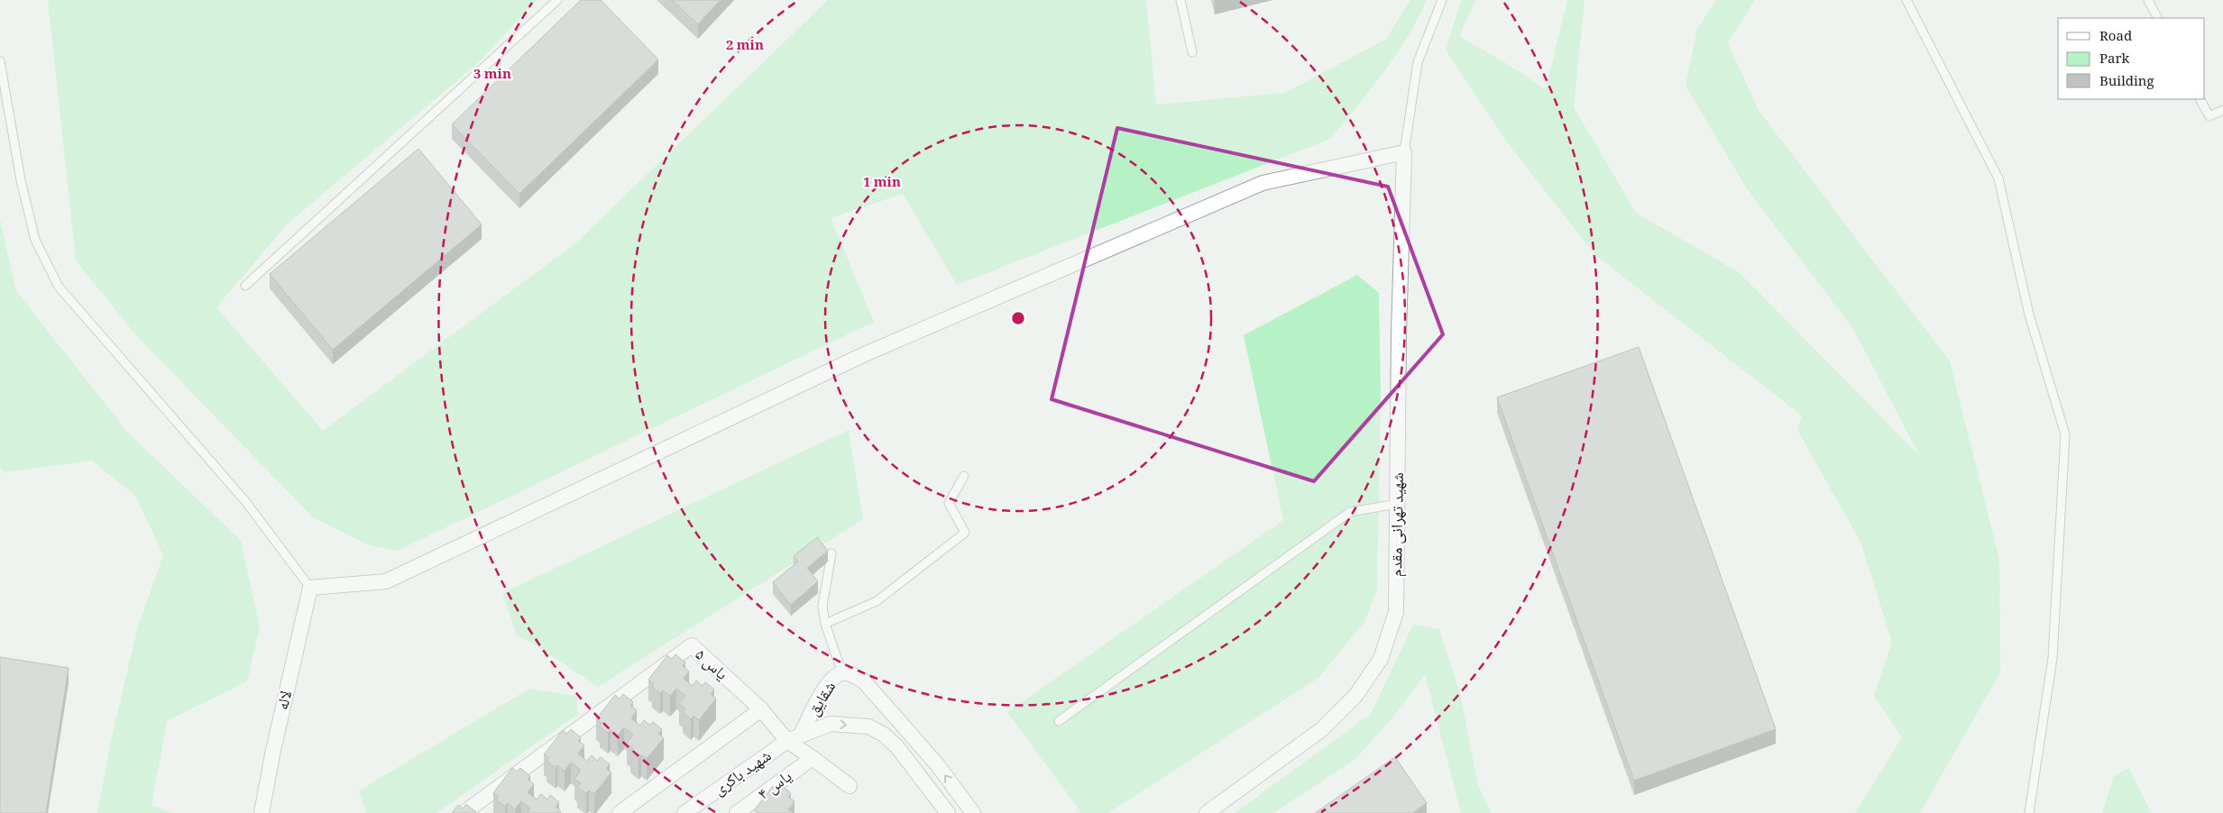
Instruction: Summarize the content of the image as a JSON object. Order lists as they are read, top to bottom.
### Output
{
  "streets": {
    "street": [
      "شهید تهرانی مقدم",
      "یاس ۵",
      "شقایق",
      "لاله",
      "شهید باکری",
      "یاس ۴"
    ]
  },
  "crossings": [
    ["یاس ۵", "شهید باکری"],
    ["یاس ۵", "یاس ۴"],
    ["شقایق", "شهید باکری"],
    ["شهید باکری", "یاس ۴"]
  ],
  "legend": ["Road", "Park", "Building"],
  "rings": ["2 min", "3 min", "1 min"]
}
